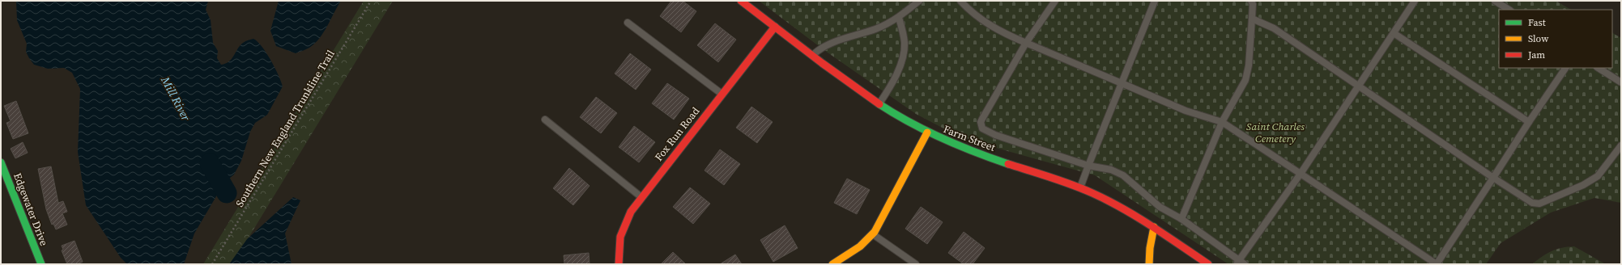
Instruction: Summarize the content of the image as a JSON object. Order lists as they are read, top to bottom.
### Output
{
  "streets": {
    "street": ["Fox Run Road", "Farm Street", "Edgewater Drive"],
    "path": ["Southern New England Trunkline Trail"]
  },
  "crossings": [
    ["Fox Run Road", "Farm Street"]
  ],
  "water": ["Mill River"],
  "parks": ["Saint Charles Cemetery"],
  "legend": ["Fast", "Slow", "Jam"]
}
